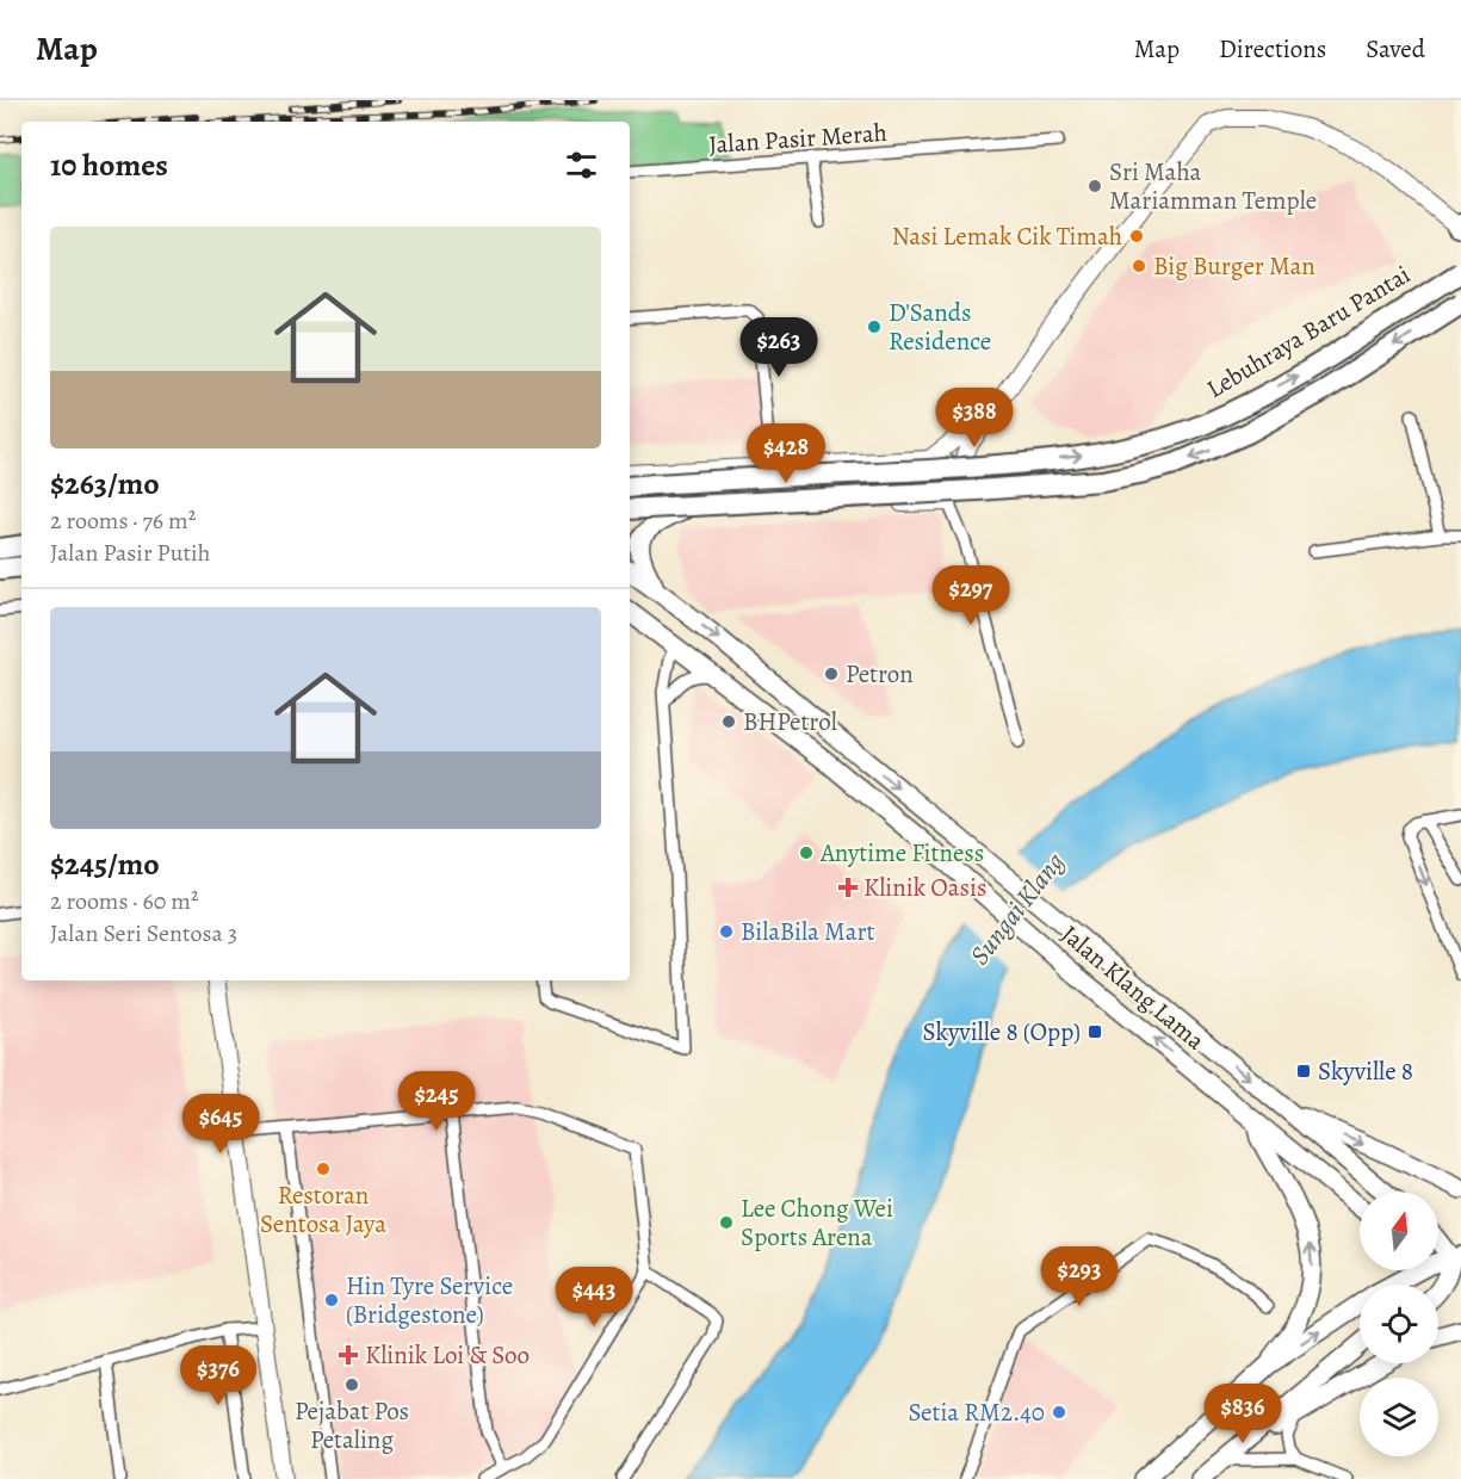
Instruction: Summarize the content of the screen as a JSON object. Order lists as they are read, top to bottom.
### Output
{
  "streets": {
    "highway": ["Lebuhraya Baru Pantai"],
    "main road": ["Jalan Klang Lama"],
    "street": ["Jalan Pasir Merah"]
  },
  "water": ["Sungai Klang"],
  "places": {
    "other": [
      "Sri Maha Mariamman Temple",
      "Nasi Lemak Cik Timah",
      "Big Burger Man",
      "D'Sands Residence",
      "Petron",
      "BHPetrol",
      "Anytime Fitness",
      "BilaBila Mart",
      "Restoran Sentosa Jaya",
      "Lee Chong Wei Sports Arena",
      "Hin Tyre Service (Bridgestone)",
      "Pejabat Pos Petaling",
      "Setia RM2.40"
    ],
    "health": ["Klinik Oasis", "Klinik Loi & Soo"],
    "transit": ["Skyville 8 (Opp)", "Skyville 8"]
  },
  "north": "top",
  "page": {
    "header": "Map",
    "nav": ["Map", "Directions", "Saved"],
    "heading": "10 homes",
    "list": [
      {
        "name": "$263/mo",
        "note": "2 rooms · 76 m² · Jalan Pasir Putih"
      },
      {
        "name": "$245/mo",
        "note": "2 rooms · 60 m² · Jalan Seri Sentosa 3"
      }
    ],
    "price": [
      "$263",
      "$388",
      "$428",
      "$297",
      "$245",
      "$645",
      "$293",
      "$443",
      "$376",
      "$836"
    ]
  }
}
